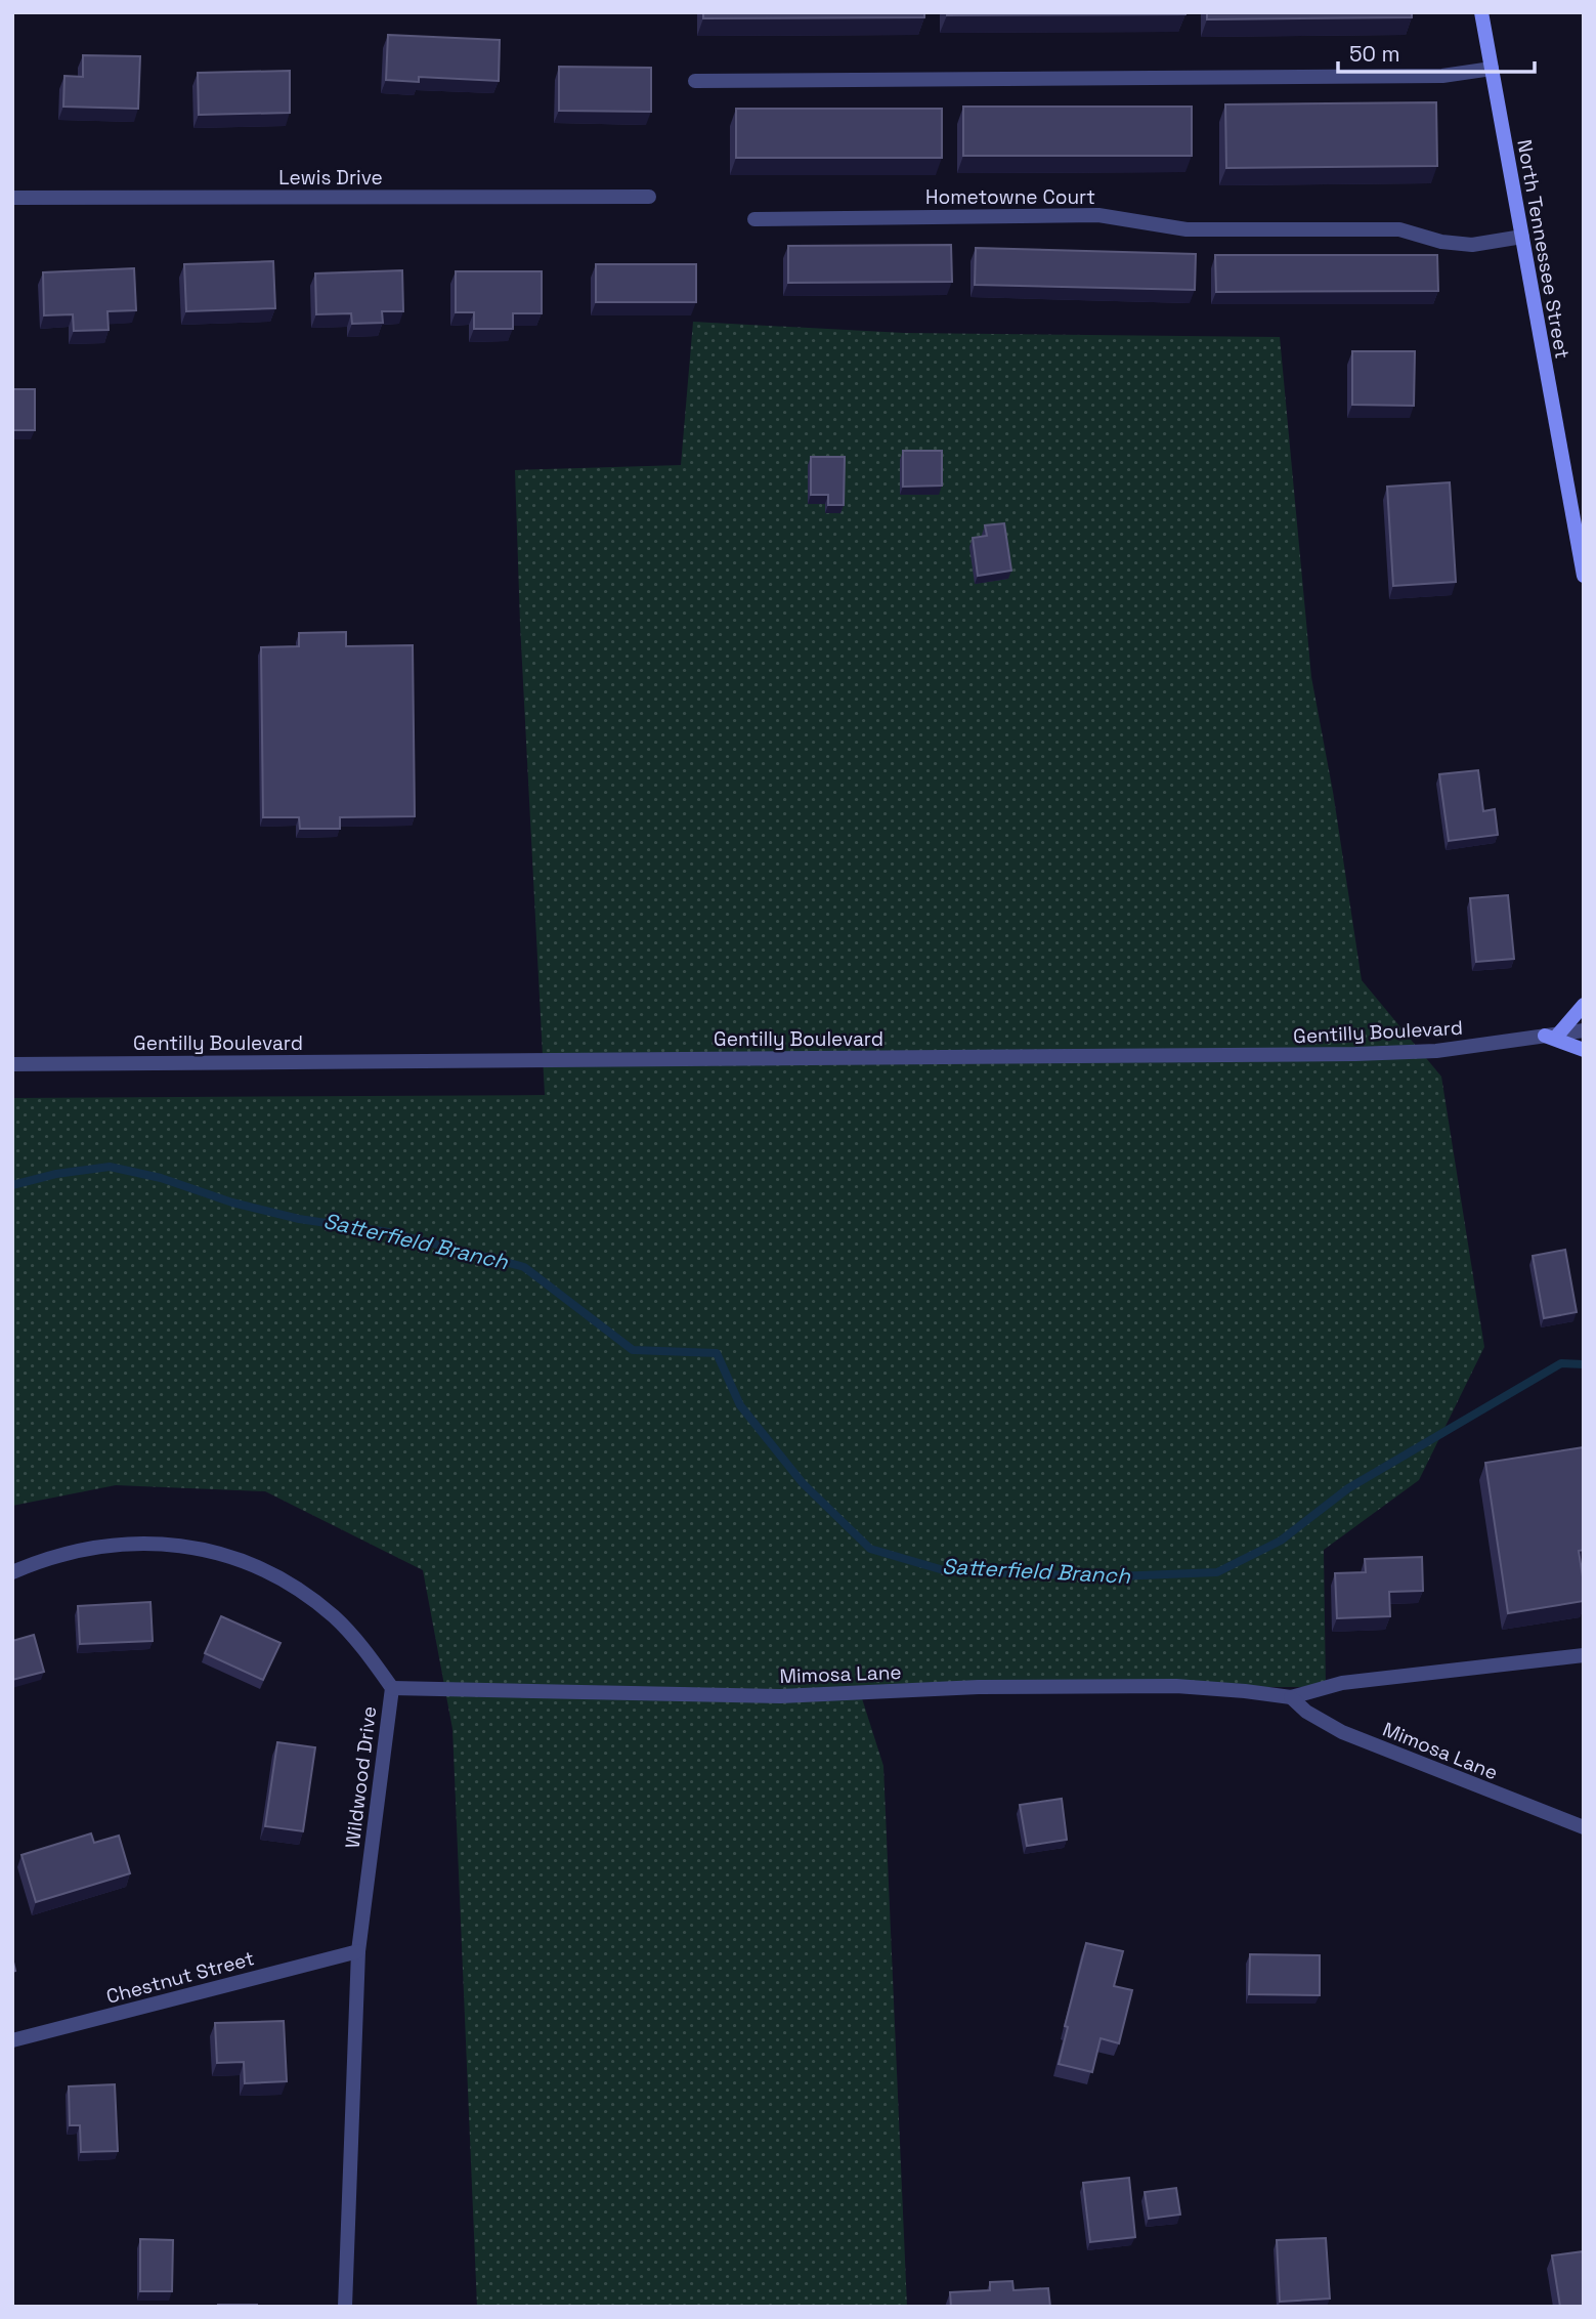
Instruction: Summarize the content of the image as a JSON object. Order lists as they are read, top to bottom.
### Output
{
  "streets": {
    "main road": ["North Tennessee Street"],
    "street": [
      "Lewis Drive",
      "Hometowne Court",
      "Gentilly Boulevard",
      "Mimosa Lane",
      "Wildwood Drive",
      "Chestnut Street"
    ]
  },
  "crossings": [
    ["Hometowne Court", "North Tennessee Street"],
    ["Mimosa Lane", "Wildwood Drive"],
    ["Wildwood Drive", "Chestnut Street"]
  ],
  "water": ["Satterfield Branch"],
  "scale_bar": "50 m"
}
